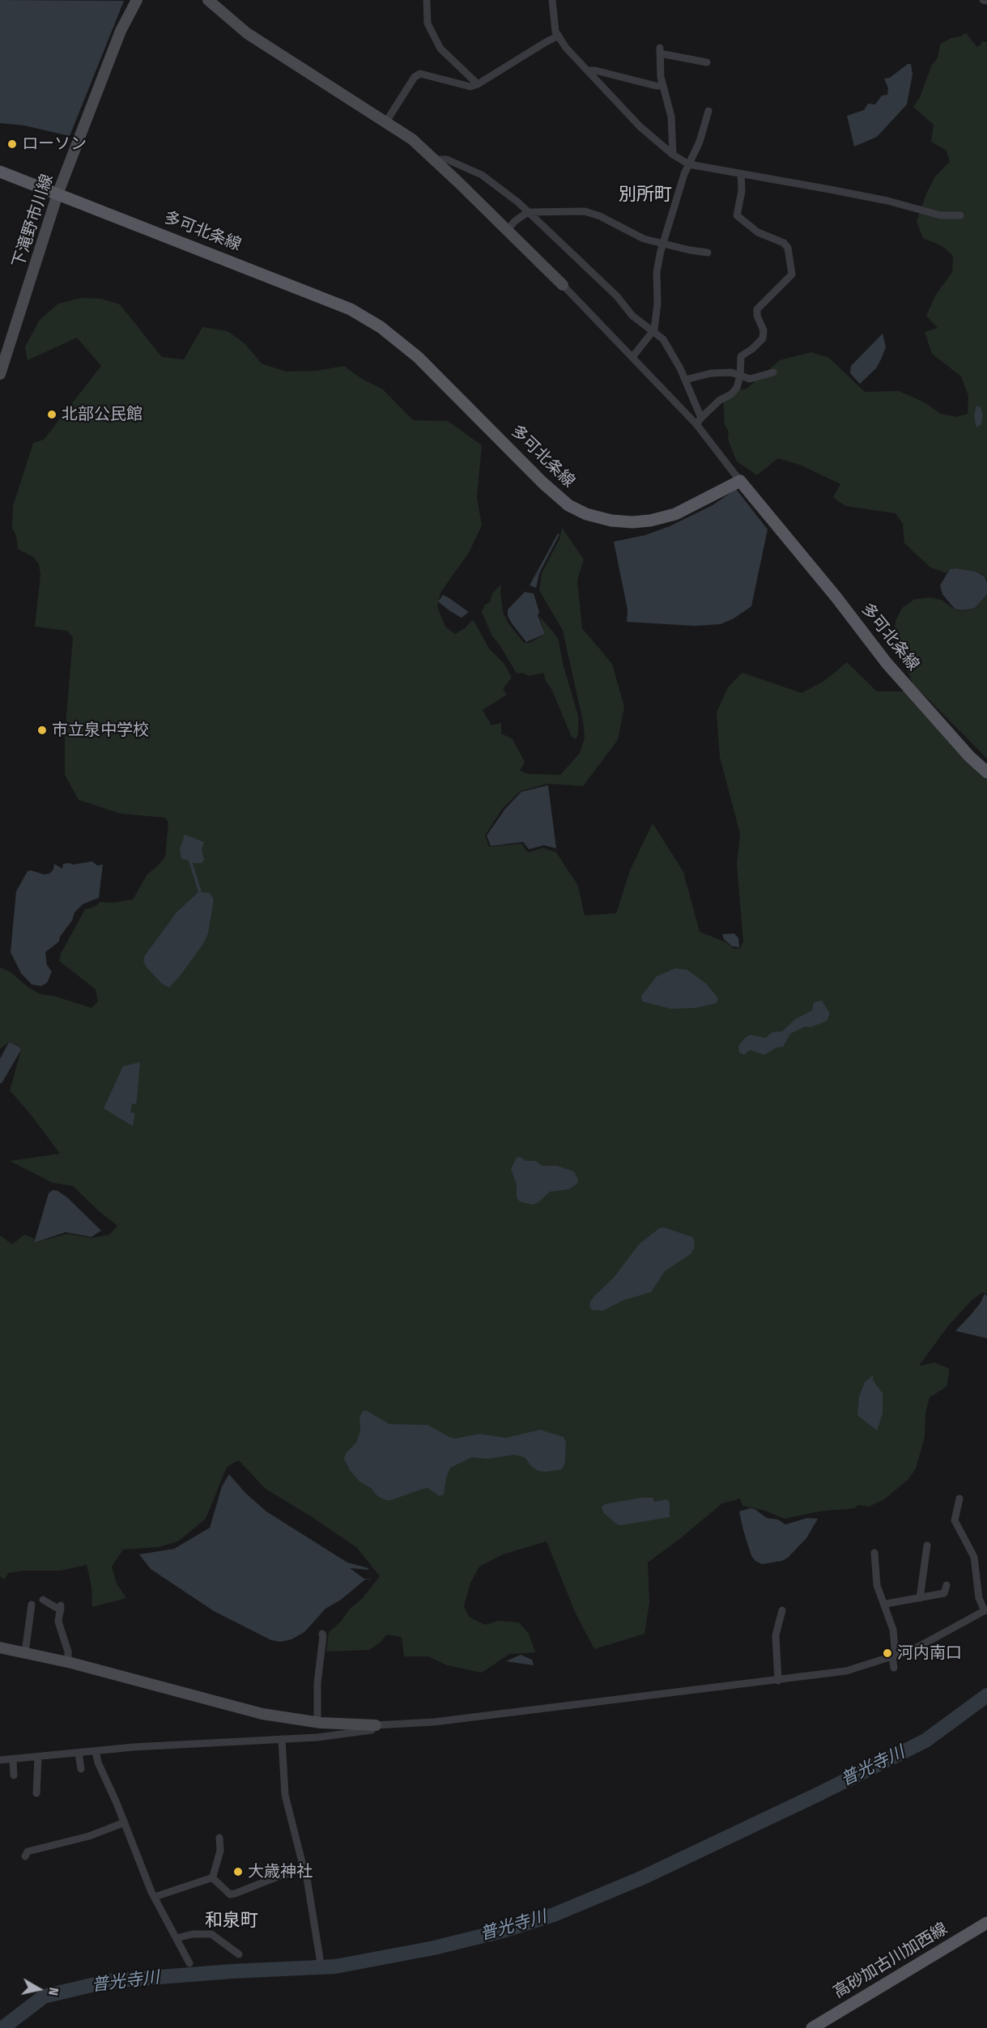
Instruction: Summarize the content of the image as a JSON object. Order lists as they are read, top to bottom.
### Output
{
  "streets": {
    "main road": ["多可北条線", "高砂加古川加西線"],
    "street": ["下滝野市川線"]
  },
  "crossings": [
    ["下滝野市川線", "多可北条線"]
  ],
  "districts": ["別所町", "和泉町"],
  "water": ["普光寺川"],
  "places": [
    "ローソン",
    "北部公民館",
    "市立泉中学校",
    "河内南口",
    "大歳神社"
  ],
  "north": "right"
}
